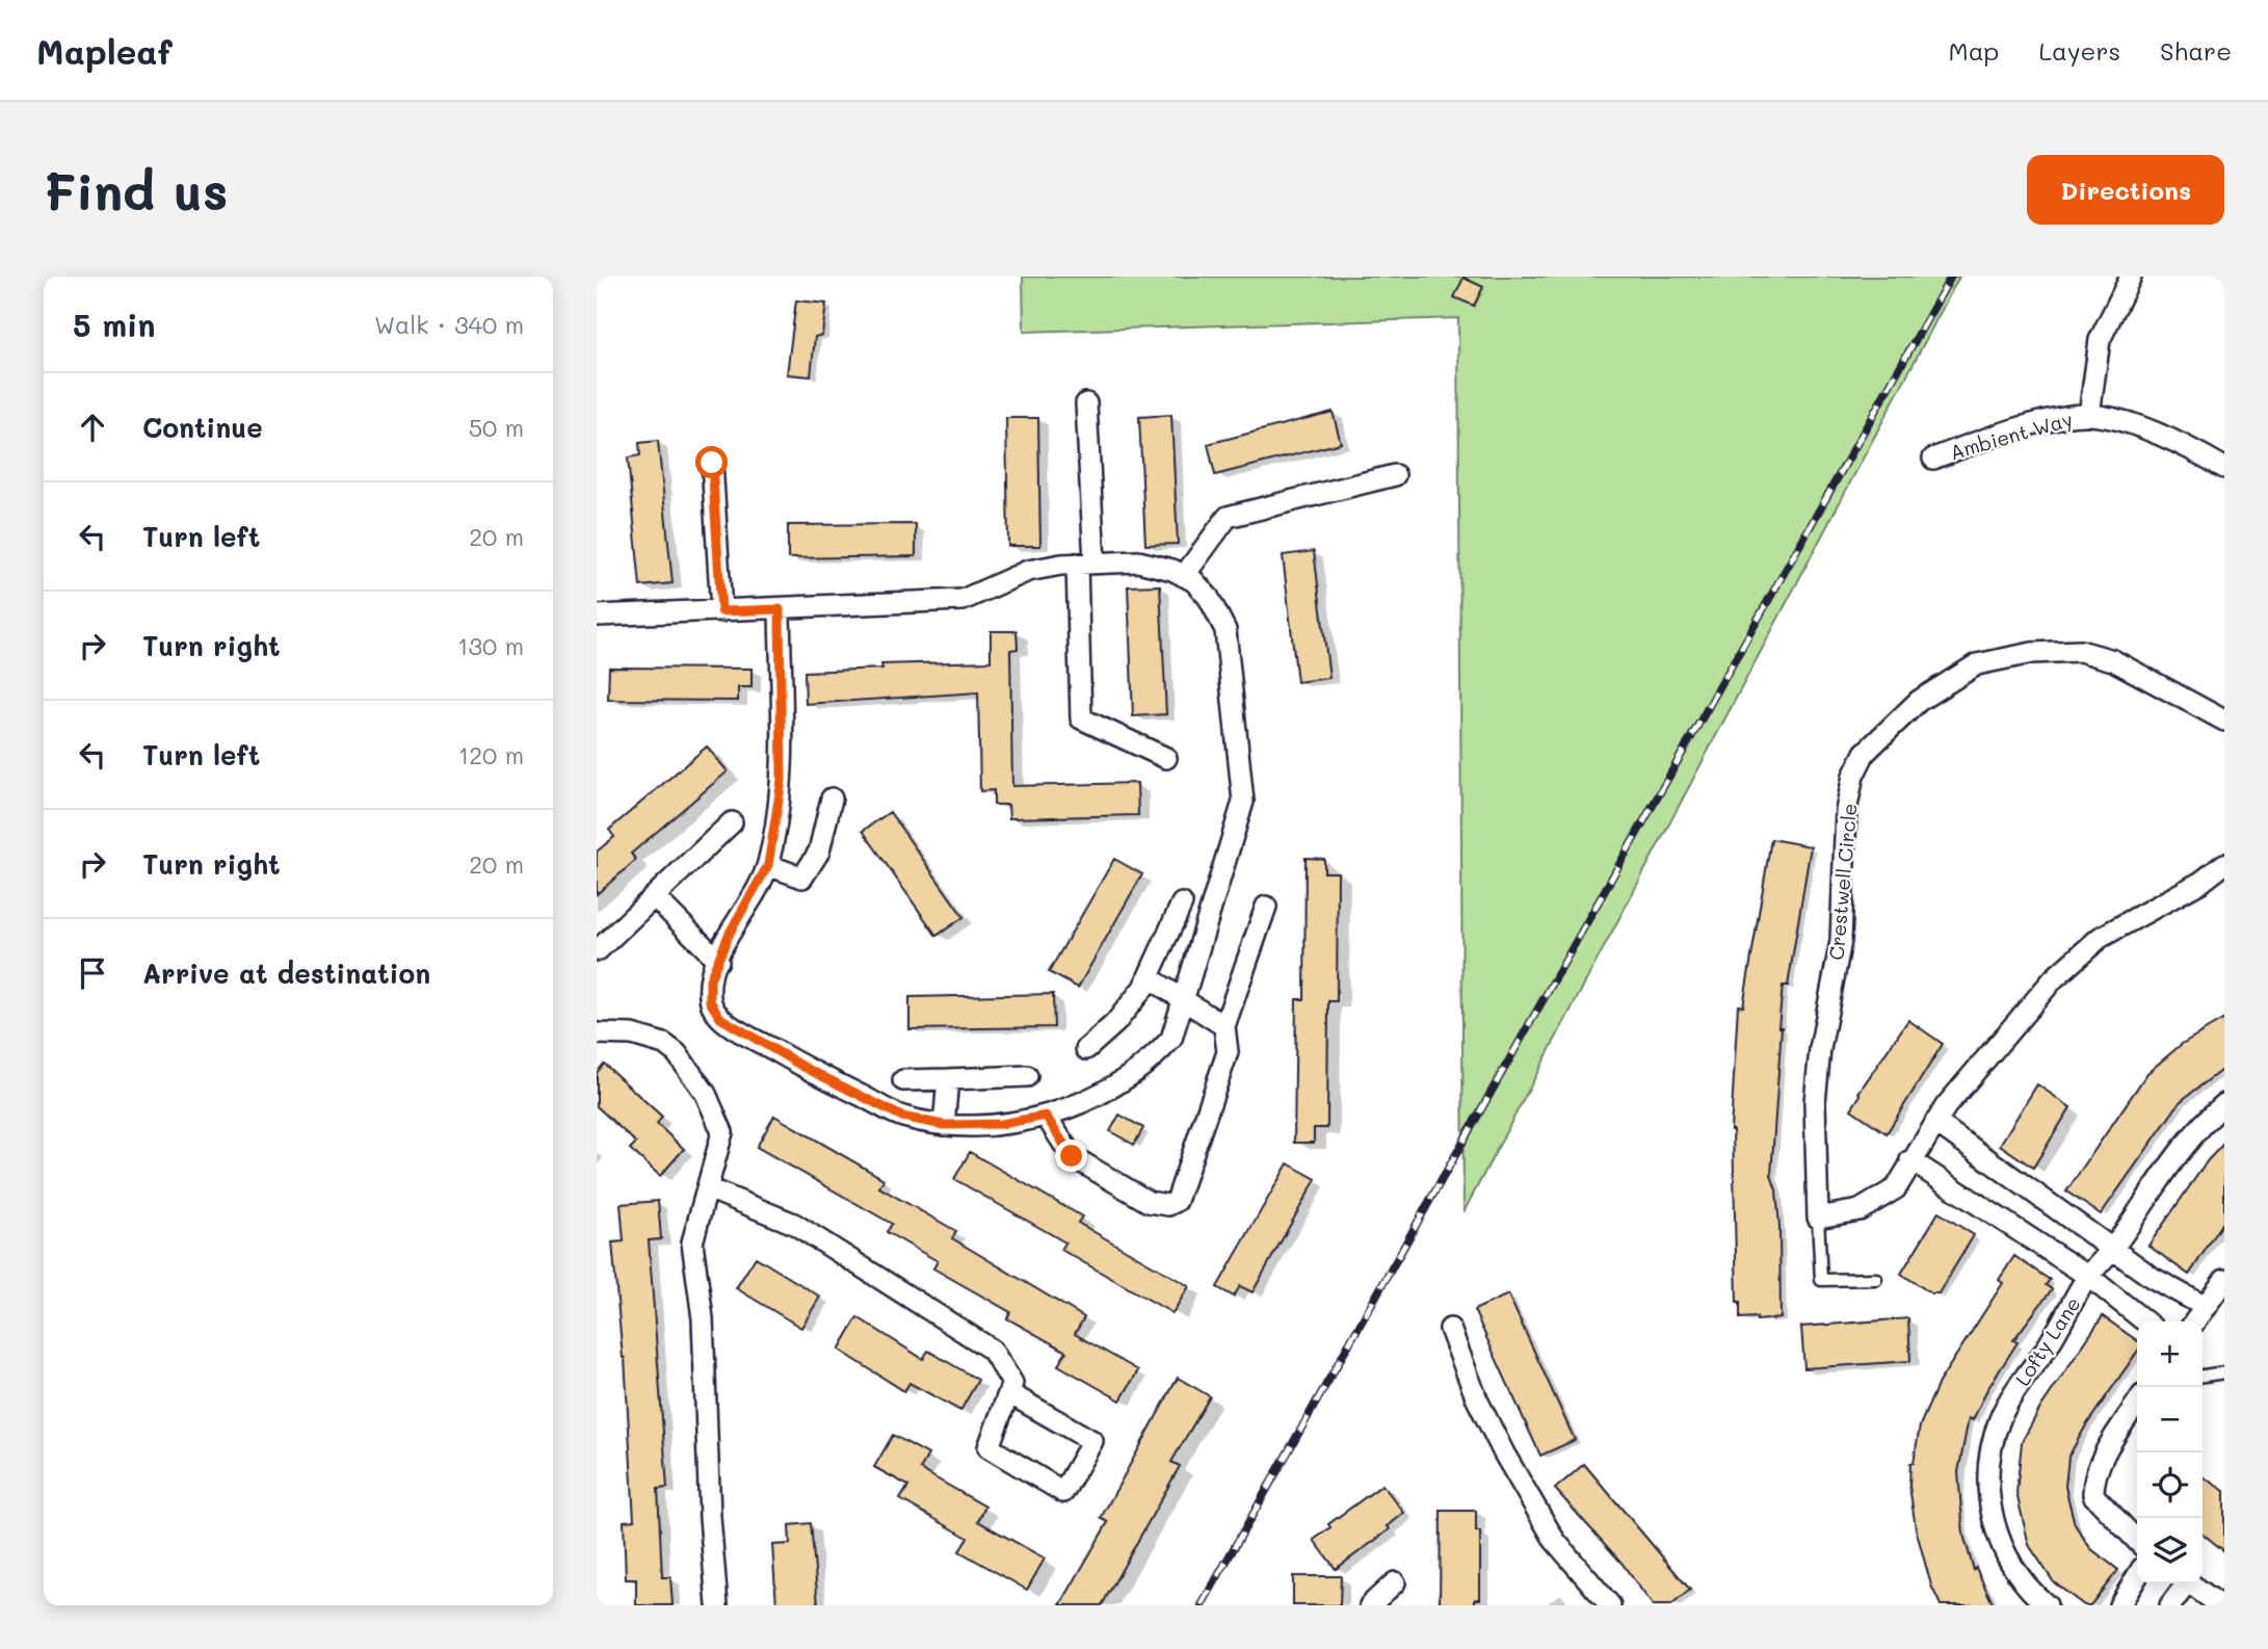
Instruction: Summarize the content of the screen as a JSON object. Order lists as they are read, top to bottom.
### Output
{
  "streets": {
    "street": ["Ambient Way", "Crestwell Circle", "Lofty Lane"]
  },
  "page": {
    "header": "Mapleaf",
    "nav": ["Map", "Layers", "Share"],
    "buttons": "Directions",
    "title": "Find us",
    "heading": ["5 min", "Walk · 340 m"],
    "list": [
      ["Continue", "50 m"],
      ["Turn left", "20 m"],
      ["Turn right", "130 m"],
      ["Turn left", "120 m"],
      ["Turn right", "20 m"],
      "Arrive at destination"
    ],
    "map_buttons": ["+", "−"]
  }
}
